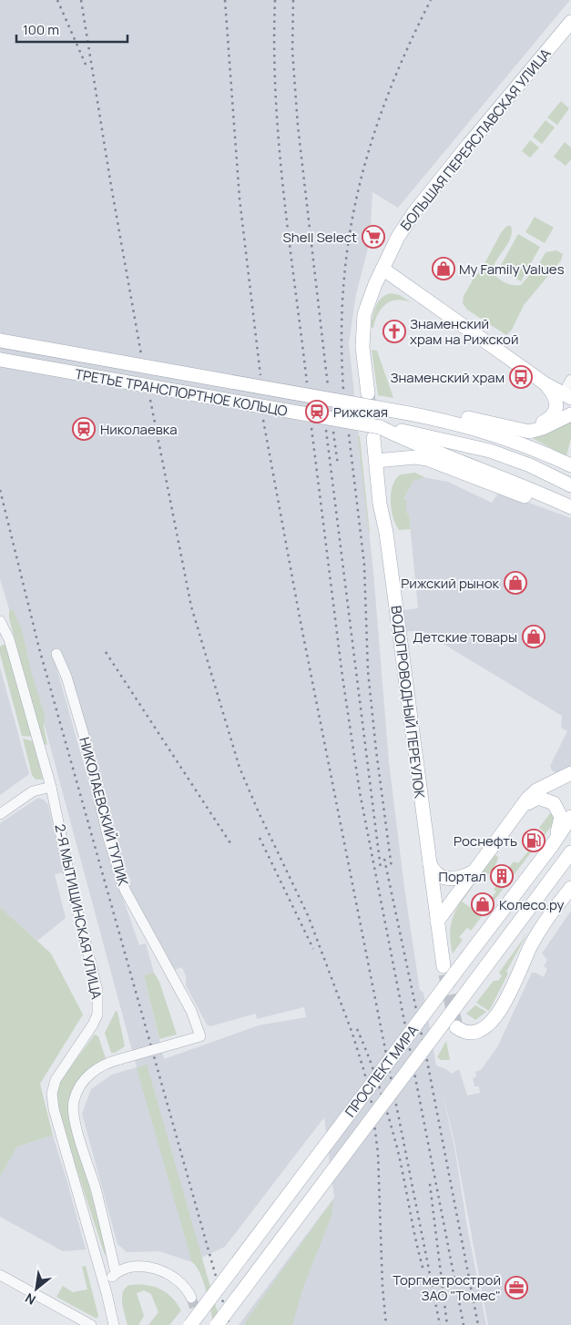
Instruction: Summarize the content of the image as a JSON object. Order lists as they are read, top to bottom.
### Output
{
  "streets": {
    "main road": [
      "БОЛЬШАЯ ПЕРЕЯСЛАВСКАЯ УЛИЦА",
      "ТРЕТЬЕ ТРАНСПОРТНОЕ КОЛЬЦО",
      "ВОДОПРОВОДНЫЙ ПЕРЕУЛОК",
      "ПРОСПЕКТ МИРА"
    ],
    "street": ["НИКОЛАЕВСКИЙ ТУПИК", "2-Я МЫТИЩИНСКАЯ УЛИЦА"]
  },
  "crossings": [
    ["ТРЕТЬЕ ТРАНСПОРТНОЕ КОЛЬЦО", "ВОДОПРОВОДНЫЙ ПЕРЕУЛОК"]
  ],
  "places": {
    "supermarket": ["Shell Select"],
    "shop": [
      "My Family Values",
      "Рижский рынок",
      "Детские товары",
      "Колесо.ру"
    ],
    "church": ["Знаменский храм на Рижской"],
    "bus stop": ["Знаменский храм"],
    "station": ["Рижская", "Николаевка"],
    "fuel station": ["Роснефть"],
    "building": ["Портал"],
    "office": ["Торгметрострой ЗАО \"Томес\""]
  },
  "scale_bar": "100 m",
  "north": "bottom left"
}
